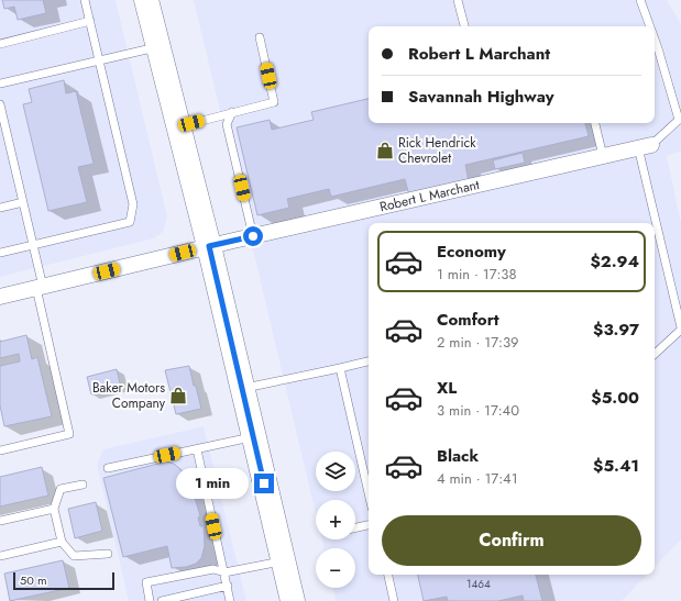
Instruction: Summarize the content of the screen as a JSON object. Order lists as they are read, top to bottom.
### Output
{
  "streets": {
    "street": ["Robert L Marchant"]
  },
  "places": {
    "shop": ["Rick Hendrick Chevrolet", "Baker Motors Company"]
  },
  "house_numbers": ["1464"],
  "scale_bar": "50 m",
  "page": {
    "banner": ["Robert L Marchant", "Savannah Highway"],
    "list": [
      {
        "name": "Economy",
        "note": "1 min · 17:38",
        "value": "$2.94"
      },
      {
        "name": "Comfort",
        "note": "2 min · 17:39",
        "value": "$3.97"
      },
      {
        "name": "XL",
        "note": "3 min · 17:40",
        "value": "$5.00"
      },
      {
        "name": "Black",
        "note": "4 min · 17:41",
        "value": "$5.41"
      }
    ],
    "map_buttons": ["+", "−"],
    "bubble": "1 min",
    "buttons": "Confirm",
    "scale": "50 m"
  }
}
